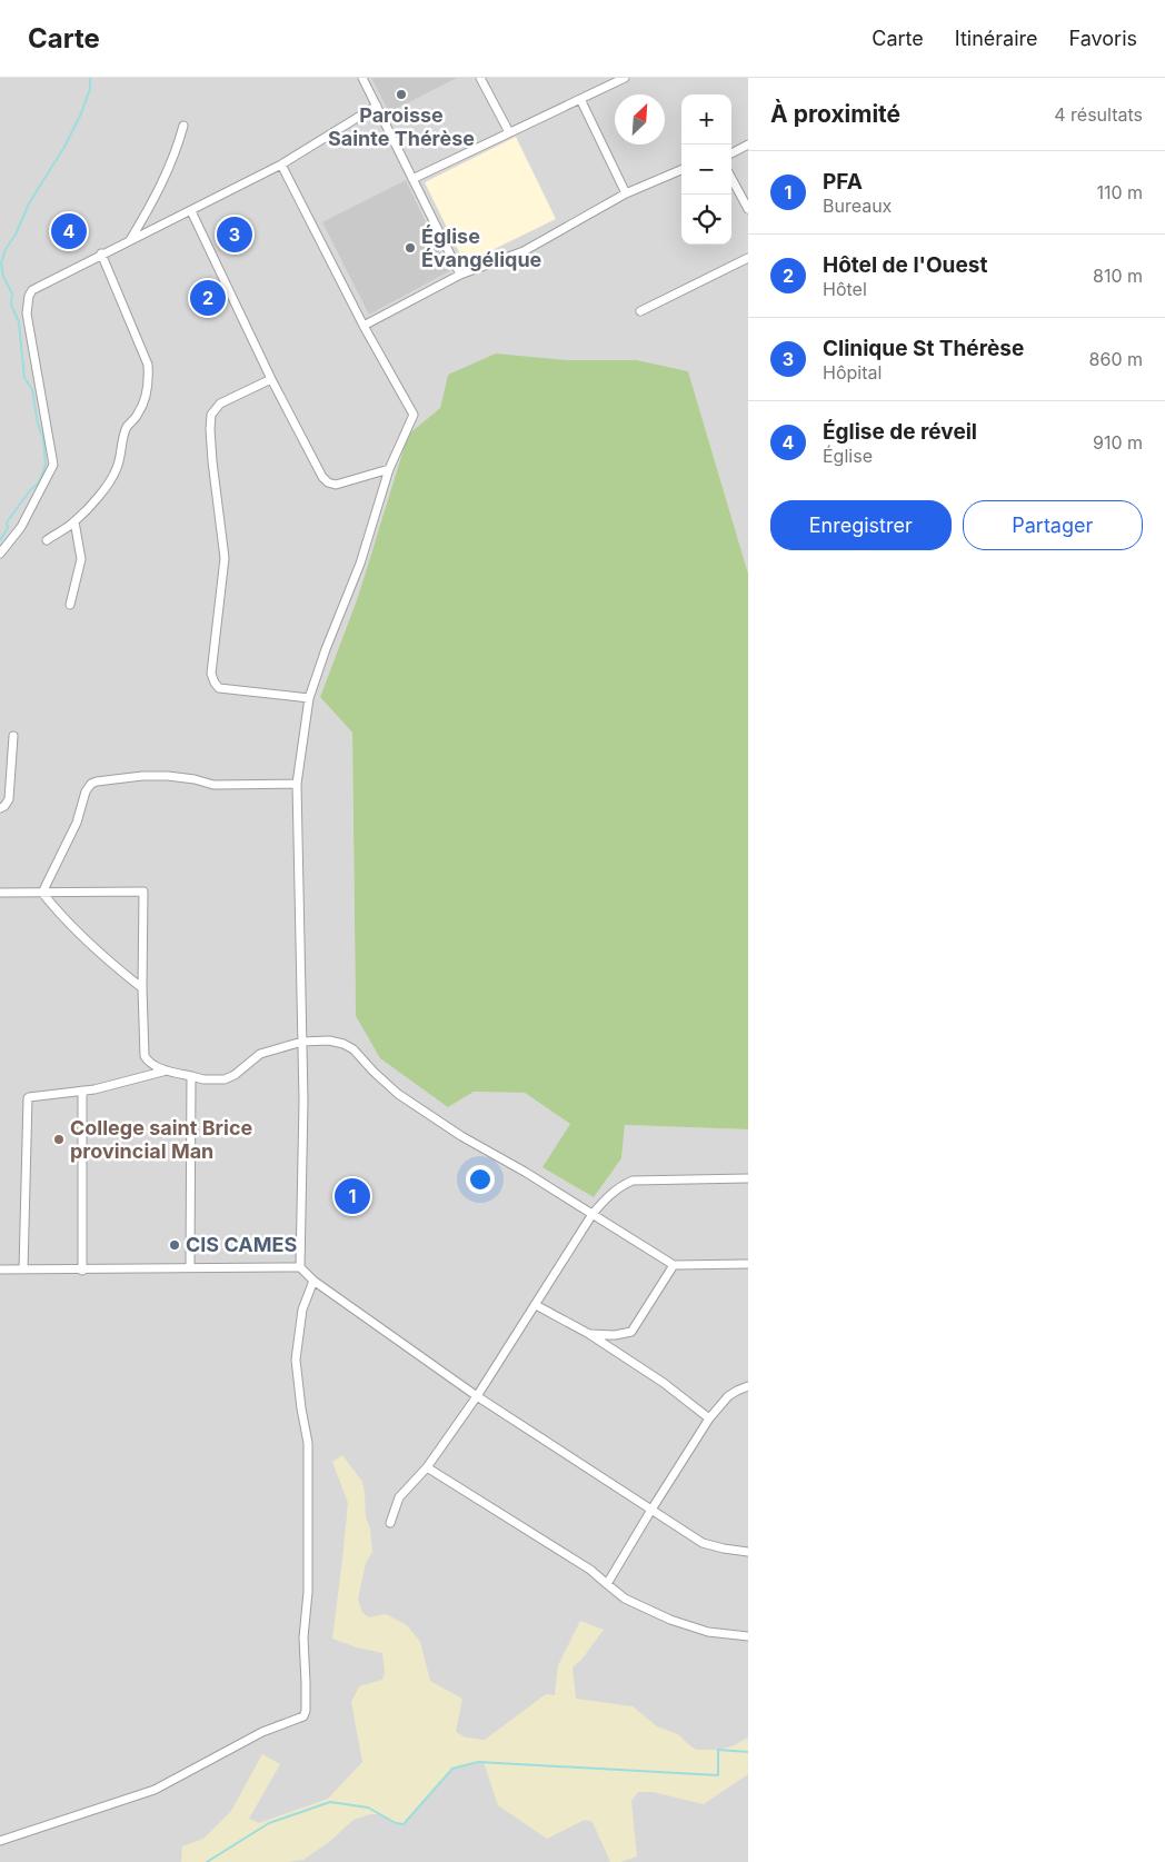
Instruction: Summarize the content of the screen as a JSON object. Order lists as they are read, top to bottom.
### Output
{
  "places": [
    "Paroisse Sainte Thérèse",
    "Église Évangélique",
    "College saint Brice provincial Man",
    "CIS CAMES"
  ],
  "north": "top right",
  "page": {
    "header": "Carte",
    "nav": ["Carte", "Itinéraire", "Favoris"],
    "heading": ["À proximité", "4 résultats"],
    "map_buttons": ["+", "−"],
    "list": [
      {
        "mark": "1",
        "name": "PFA",
        "note": "Bureaux",
        "value": "110 m"
      },
      {
        "mark": "2",
        "name": "Hôtel de l'Ouest",
        "note": "Hôtel",
        "value": "810 m"
      },
      {
        "mark": "3",
        "name": "Clinique St Thérèse",
        "note": "Hôpital",
        "value": "860 m"
      },
      {
        "mark": "4",
        "name": "Église de réveil",
        "note": "Église",
        "value": "910 m"
      }
    ],
    "pins": [
      "4",
      "3",
      "2",
      "1"
    ],
    "buttons": ["Enregistrer", "Partager"]
  }
}
